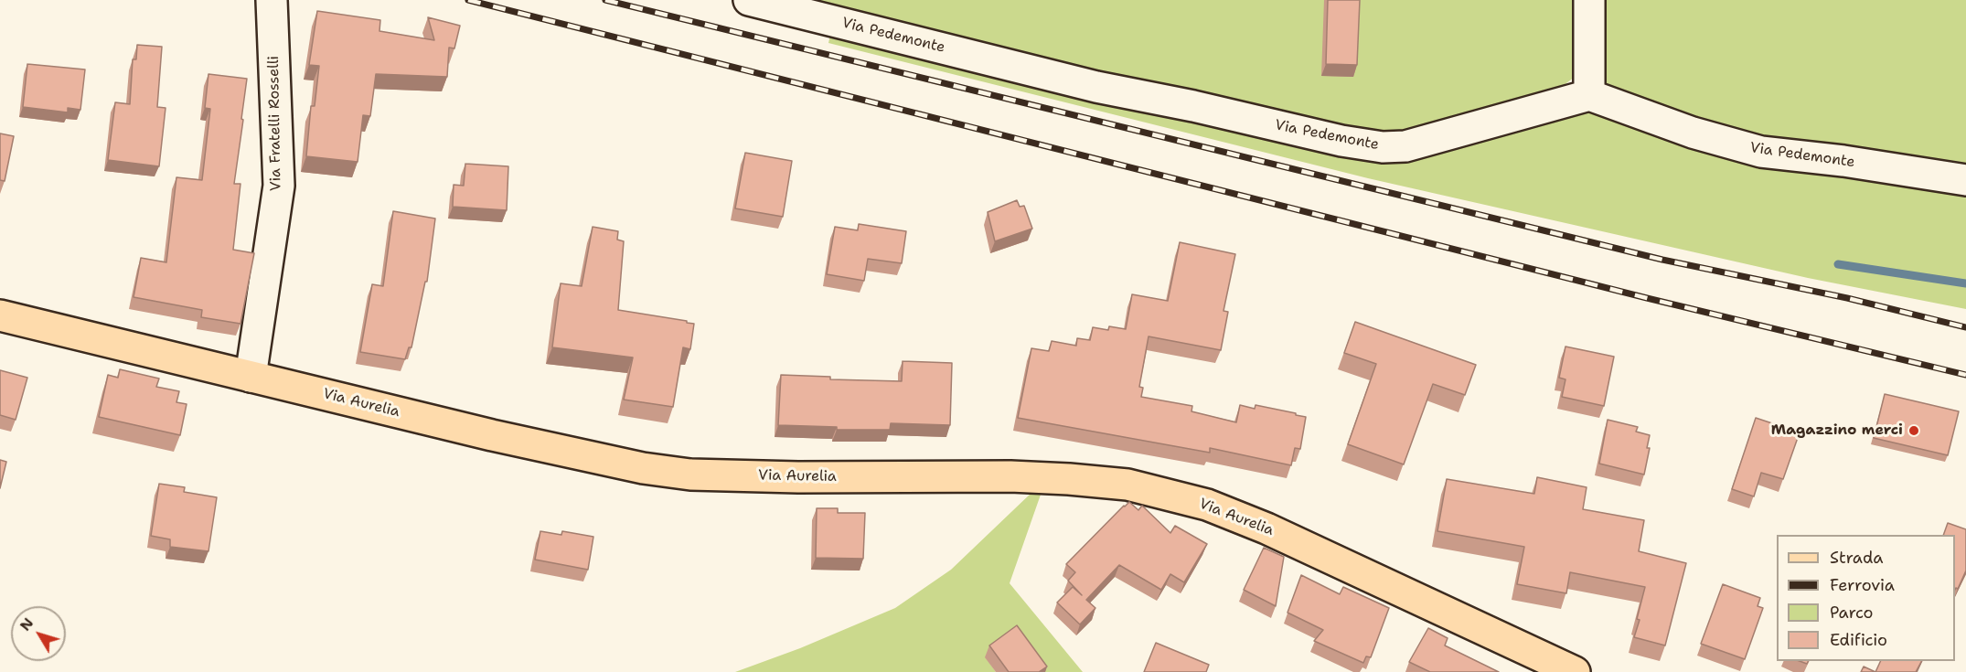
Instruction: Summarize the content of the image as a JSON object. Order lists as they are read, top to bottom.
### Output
{
  "streets": {
    "main road": ["Via Aurelia"],
    "street": ["Via Pedemonte", "Via Fratelli Rosselli"]
  },
  "crossings": [
    ["Via Fratelli Rosselli", "Via Aurelia"]
  ],
  "places": ["Magazzino merci"],
  "legend": [
    "Strada",
    "Ferrovia",
    "Parco",
    "Edificio"
  ],
  "north": "top left"
}
